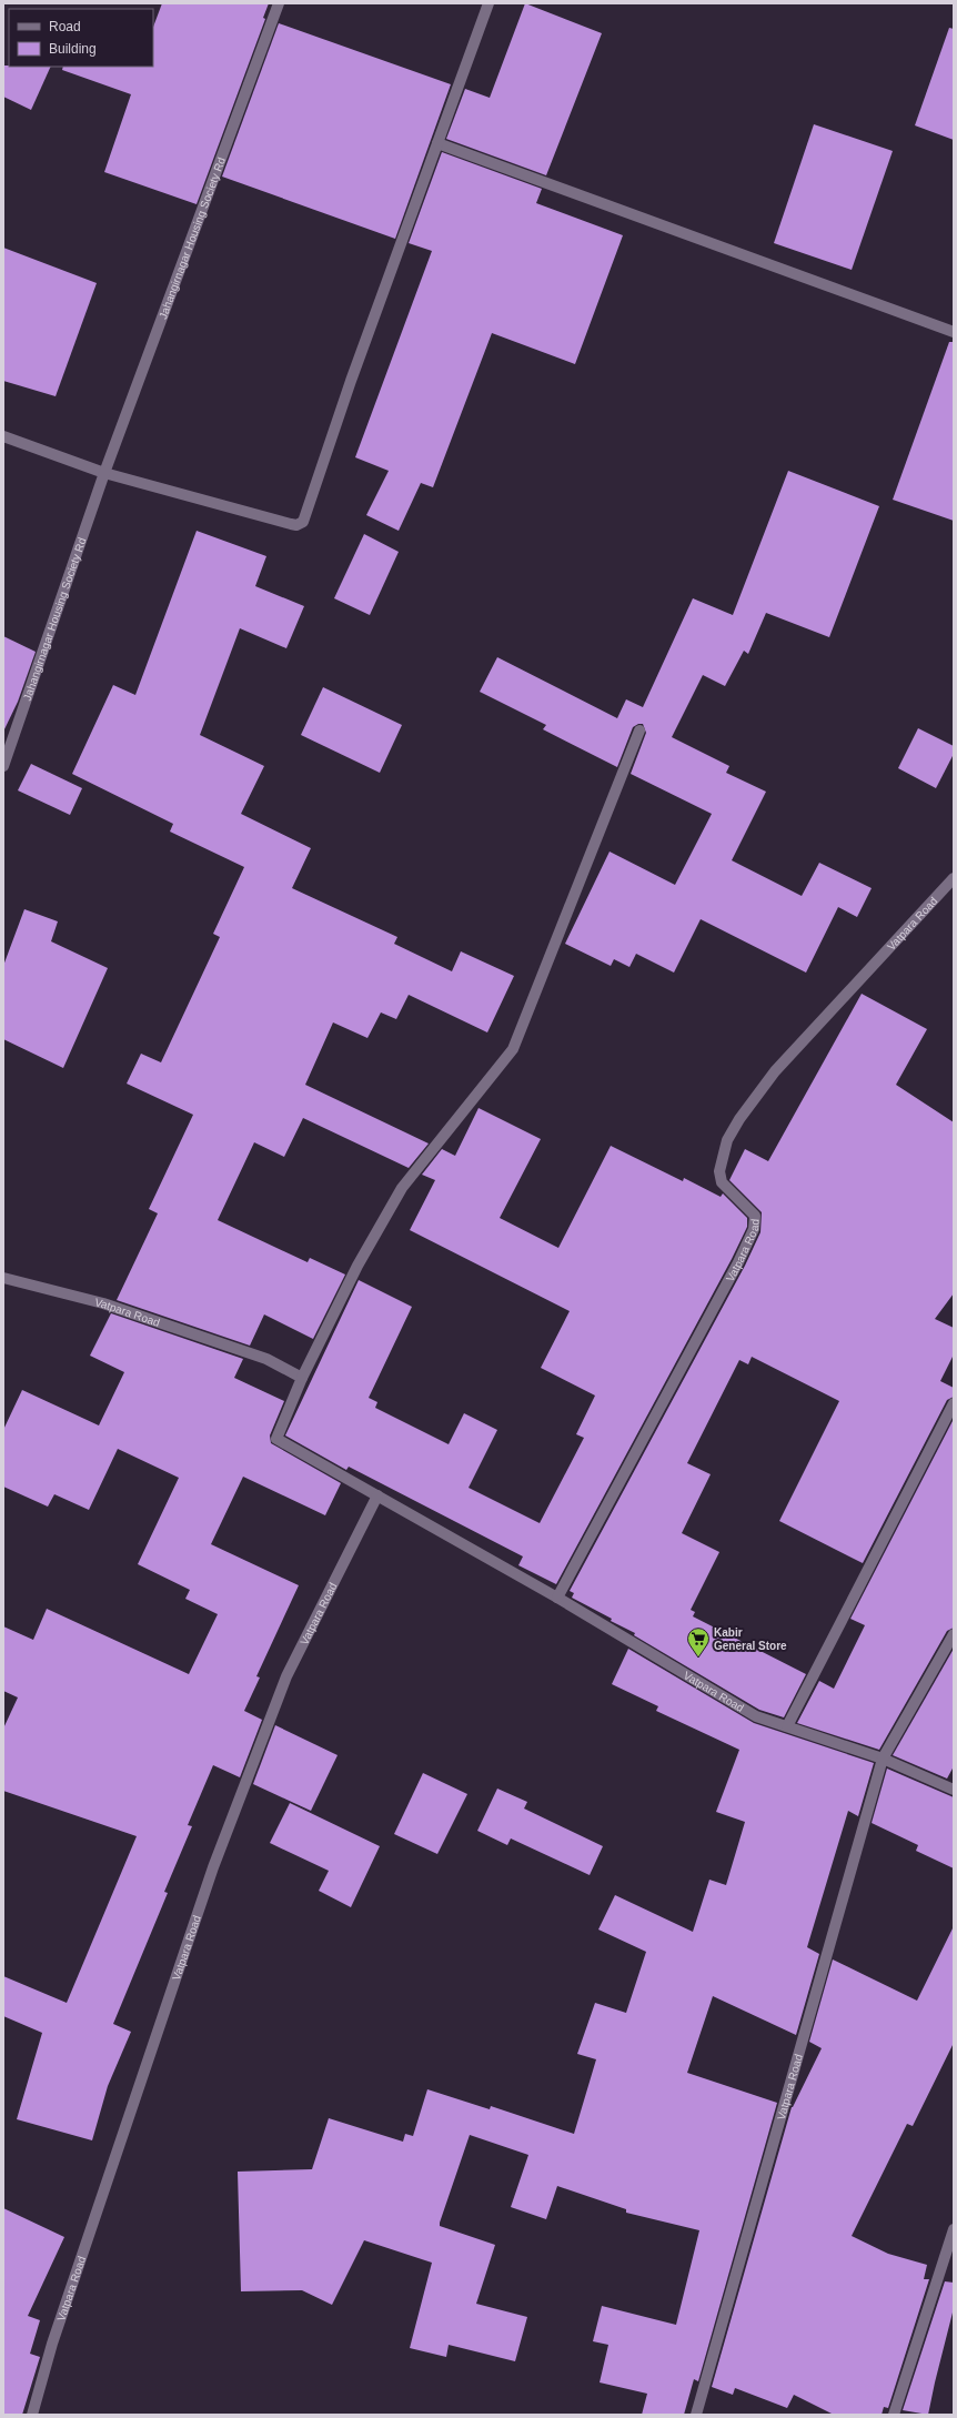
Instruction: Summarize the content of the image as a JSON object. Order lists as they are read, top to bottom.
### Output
{
  "streets": {
    "street": ["Jahangirnagar Housing Society Rd", "Vatpara Road"]
  },
  "places": {
    "supermarket": ["Kabir General Store"]
  },
  "legend": ["Road", "Building"]
}
